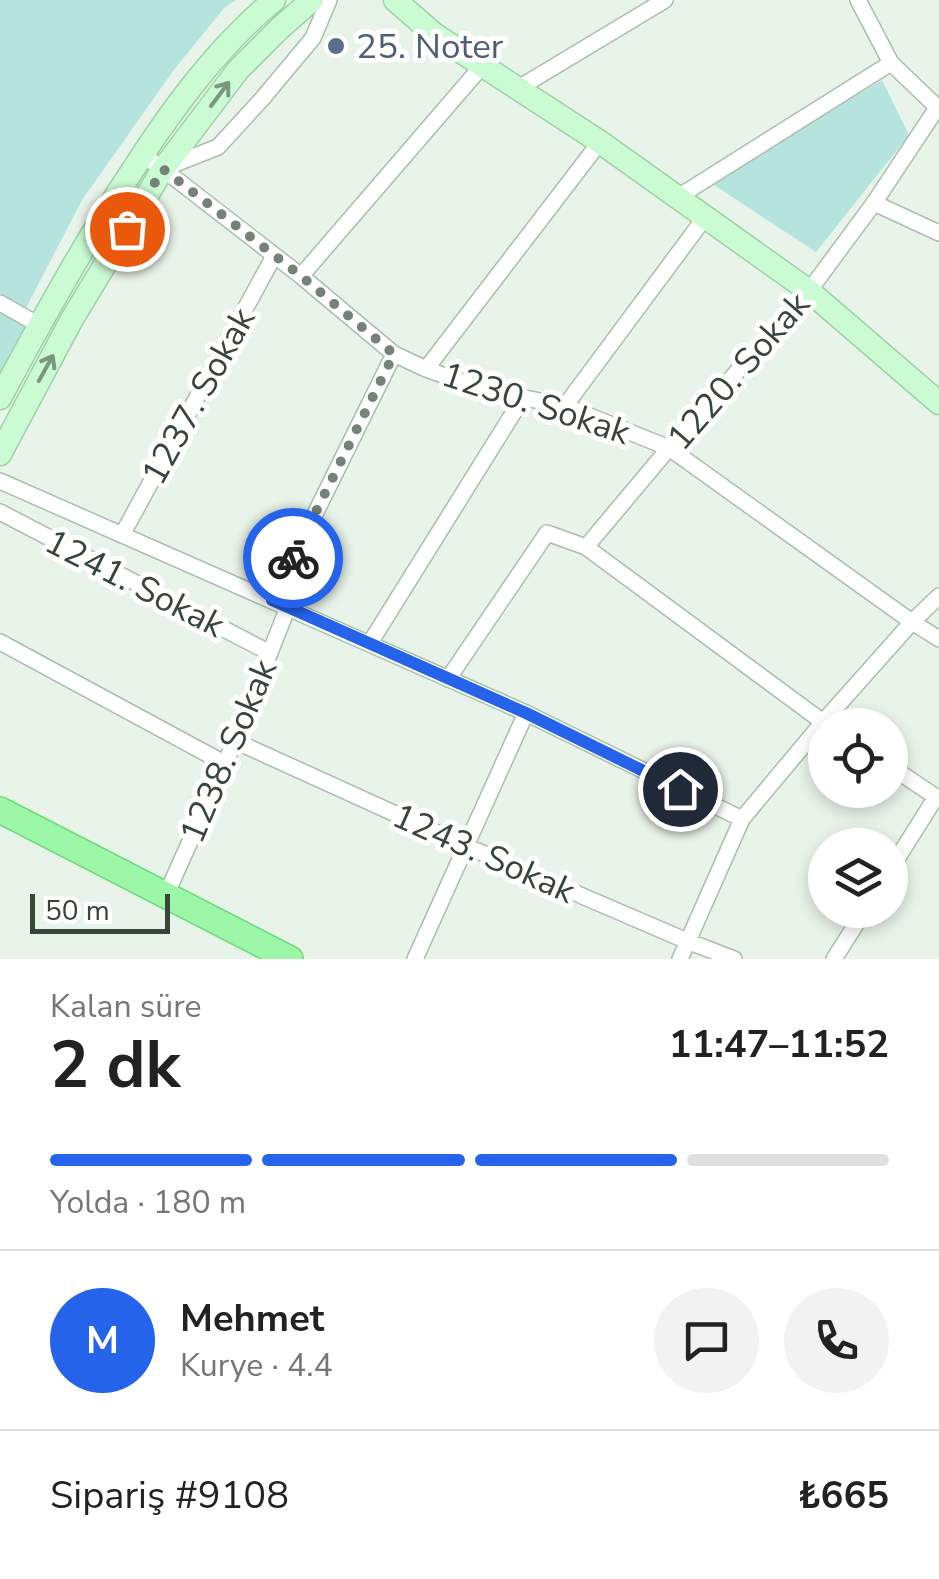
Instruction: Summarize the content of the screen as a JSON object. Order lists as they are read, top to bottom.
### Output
{
  "streets": {
    "street": [
      "1220. Sokak",
      "1237. Sokak",
      "1230. Sokak",
      "1241. Sokak",
      "1238. Sokak",
      "1243. Sokak"
    ]
  },
  "crossings": [
    ["1220. Sokak", "1230. Sokak"],
    ["1237. Sokak", "1230. Sokak"],
    ["1241. Sokak", "1238. Sokak"],
    ["1238. Sokak", "1243. Sokak"]
  ],
  "places": ["25. Noter"],
  "scale_bar": "50 m",
  "page": {
    "scale": "50 m",
    "heading": ["2 dk", "Kalan süre", "11:47–11:52"],
    "panel": [
      "Mehmet",
      "Kurye · 4.4",
      "Sipariş #9108",
      "₺665"
    ],
    "bar": "Yolda · 180 m",
    "round": "M"
  }
}
